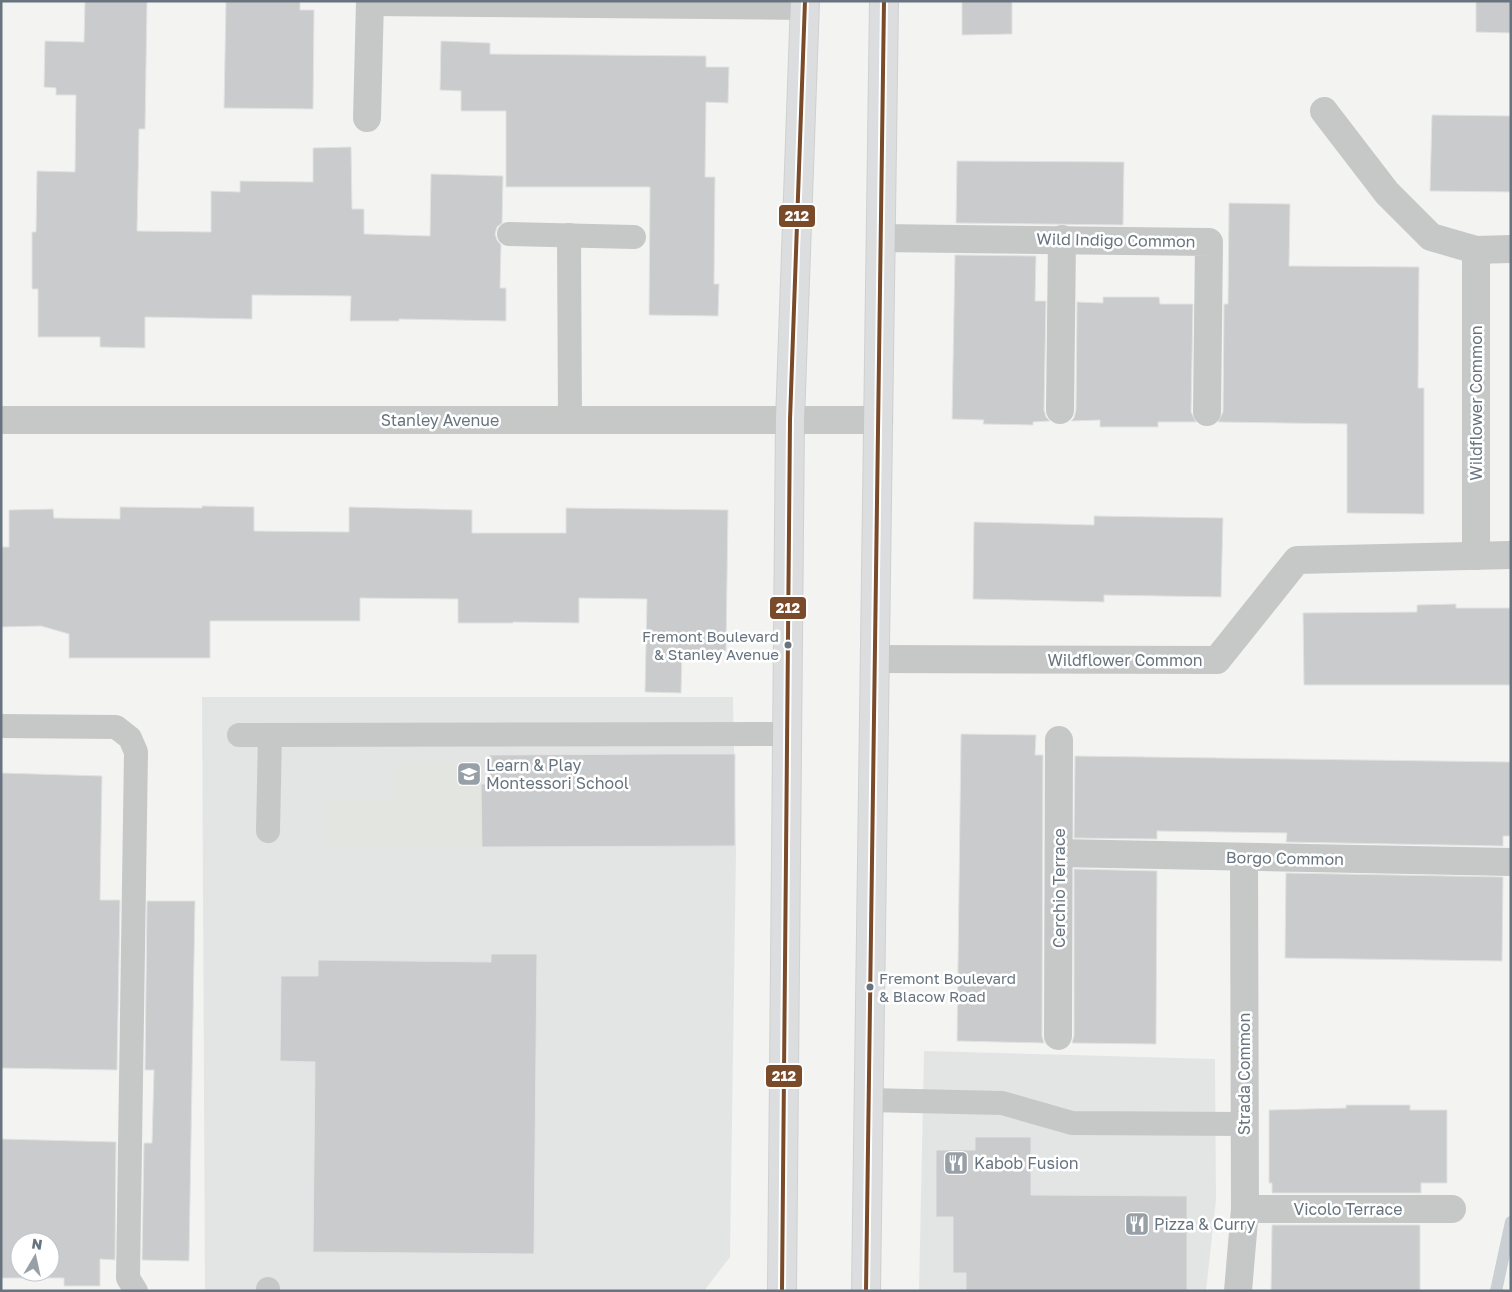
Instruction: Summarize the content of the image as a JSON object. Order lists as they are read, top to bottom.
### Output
{
  "streets": {
    "street": [
      "Wild Indigo Common",
      "Wildflower Common",
      "Stanley Avenue",
      "Borgo Common",
      "Cerchio Terrace",
      "Strada Common",
      "Vicolo Terrace"
    ]
  },
  "crossings": [
    ["Borgo Common", "Cerchio Terrace"],
    ["Borgo Common", "Strada Common"],
    ["Strada Common", "Vicolo Terrace"]
  ],
  "places": {
    "other": ["Fremont Boulevard & Stanley Avenue", "Fremont Boulevard & Blacow Road"],
    "school or university": ["Learn & Play Montessori School"],
    "restaurant": ["Kabob Fusion", "Pizza & Curry"]
  },
  "lines": ["transit line 212"],
  "north": "top"
}
